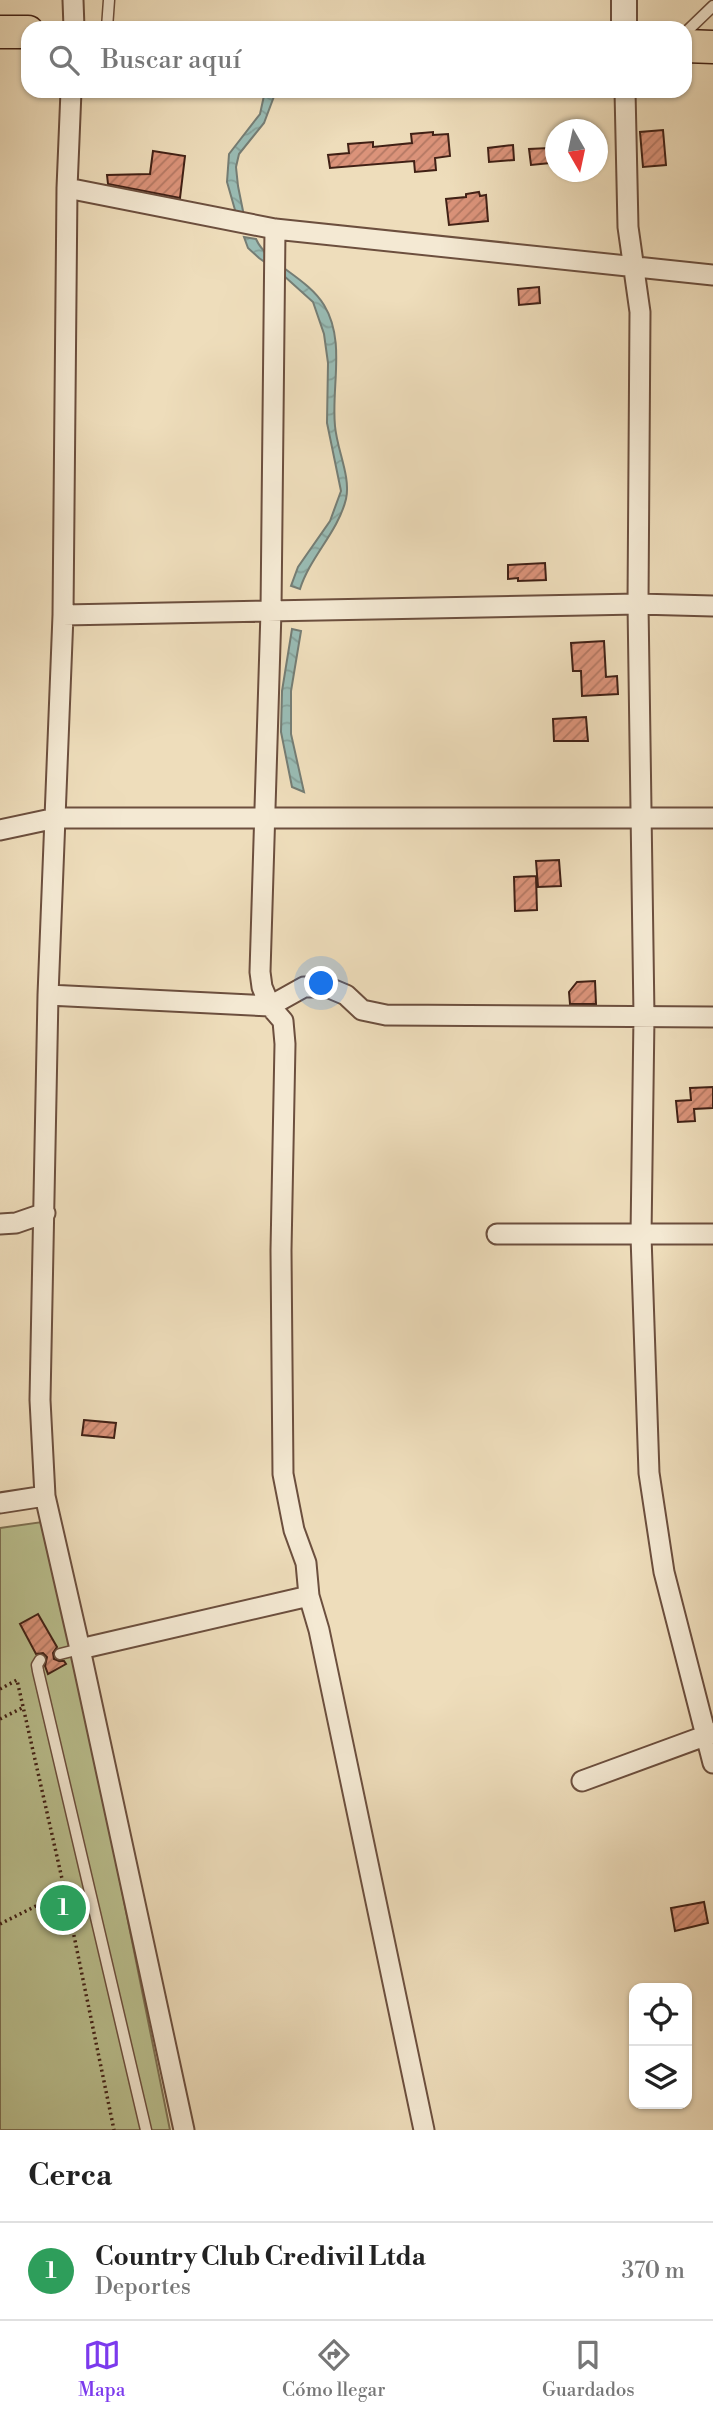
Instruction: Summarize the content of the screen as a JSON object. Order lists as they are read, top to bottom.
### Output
{
  "north": "bottom",
  "page": {
    "search": "Buscar aquí",
    "pins": "1",
    "heading": "Cerca",
    "list": [
      {
        "mark": "1",
        "name": "Country Club Credivil Ltda",
        "note": "Deportes",
        "value": "370 m"
      }
    ],
    "nav": ["Mapa", "Cómo llegar", "Guardados"]
  }
}
